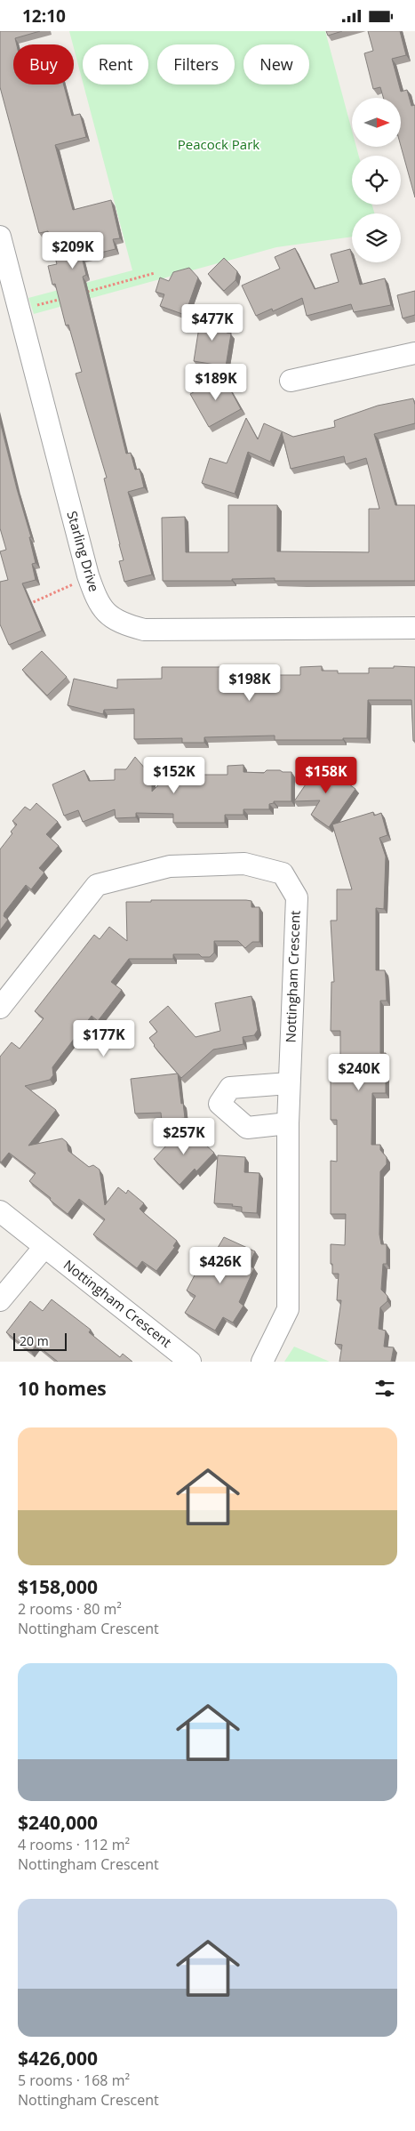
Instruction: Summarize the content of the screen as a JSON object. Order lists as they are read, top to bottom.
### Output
{
  "streets": {
    "street": ["Starling Drive", "Nottingham Crescent"]
  },
  "parks": ["Peacock Park"],
  "scale_bar": "20 m",
  "north": "right",
  "page": {
    "status": "12:10",
    "chip": [
      "Buy",
      "Rent",
      "Filters",
      "New"
    ],
    "price": [
      "$209K",
      "$477K",
      "$189K",
      "$198K",
      "$152K",
      "$158K",
      "$177K",
      "$240K",
      "$257K",
      "$426K"
    ],
    "scale": "20 m",
    "heading": "10 homes",
    "list": [
      {
        "name": "$158,000",
        "note": "2 rooms · 80 m² · Nottingham Crescent"
      },
      {
        "name": "$240,000",
        "note": "4 rooms · 112 m² · Nottingham Crescent"
      },
      {
        "name": "$426,000",
        "note": "5 rooms · 168 m² · Nottingham Crescent"
      }
    ]
  }
}
